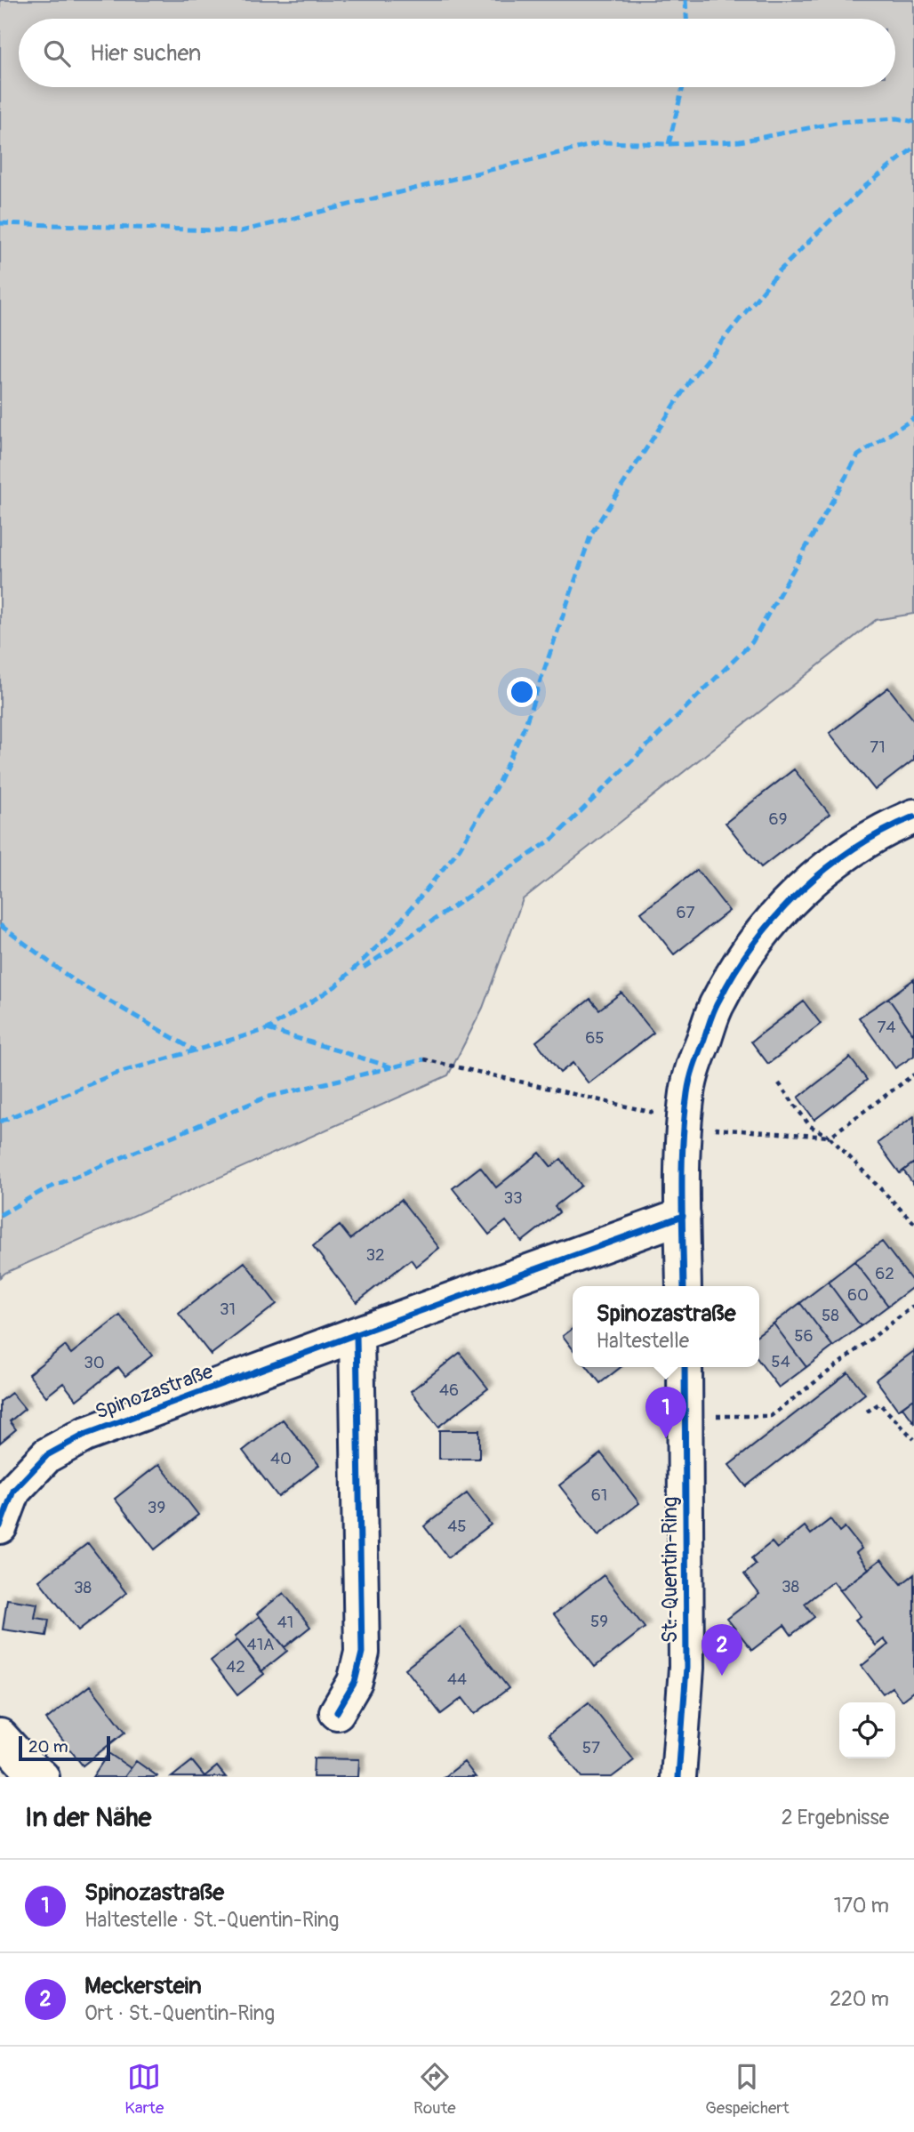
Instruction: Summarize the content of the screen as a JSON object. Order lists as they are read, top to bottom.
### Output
{
  "streets": {
    "street": ["Spinozastraße", "St.-Quentin-Ring"]
  },
  "house_numbers": [
    "71",
    "69",
    "67",
    "74",
    "65",
    "33",
    "32",
    "62",
    "60",
    "31",
    "58",
    "56",
    "54",
    "30",
    "46",
    "40",
    "61",
    "39",
    "45",
    "38",
    "38",
    "59",
    "41",
    "41A",
    "42",
    "44",
    "57"
  ],
  "scale_bar": "20 m",
  "page": {
    "search": "Hier suchen",
    "popup": ["Spinozastraße", "Haltestelle"],
    "pins": ["1", "2"],
    "scale": "20 m",
    "heading": ["In der Nähe", "2 Ergebnisse"],
    "list": [
      {
        "mark": "1",
        "name": "Spinozastraße",
        "note": "Haltestelle · St.-Quentin-Ring",
        "value": "170 m"
      },
      {
        "mark": "2",
        "name": "Meckerstein",
        "note": "Ort · St.-Quentin-Ring",
        "value": "220 m"
      }
    ],
    "nav": ["Karte", "Route", "Gespeichert"]
  }
}
